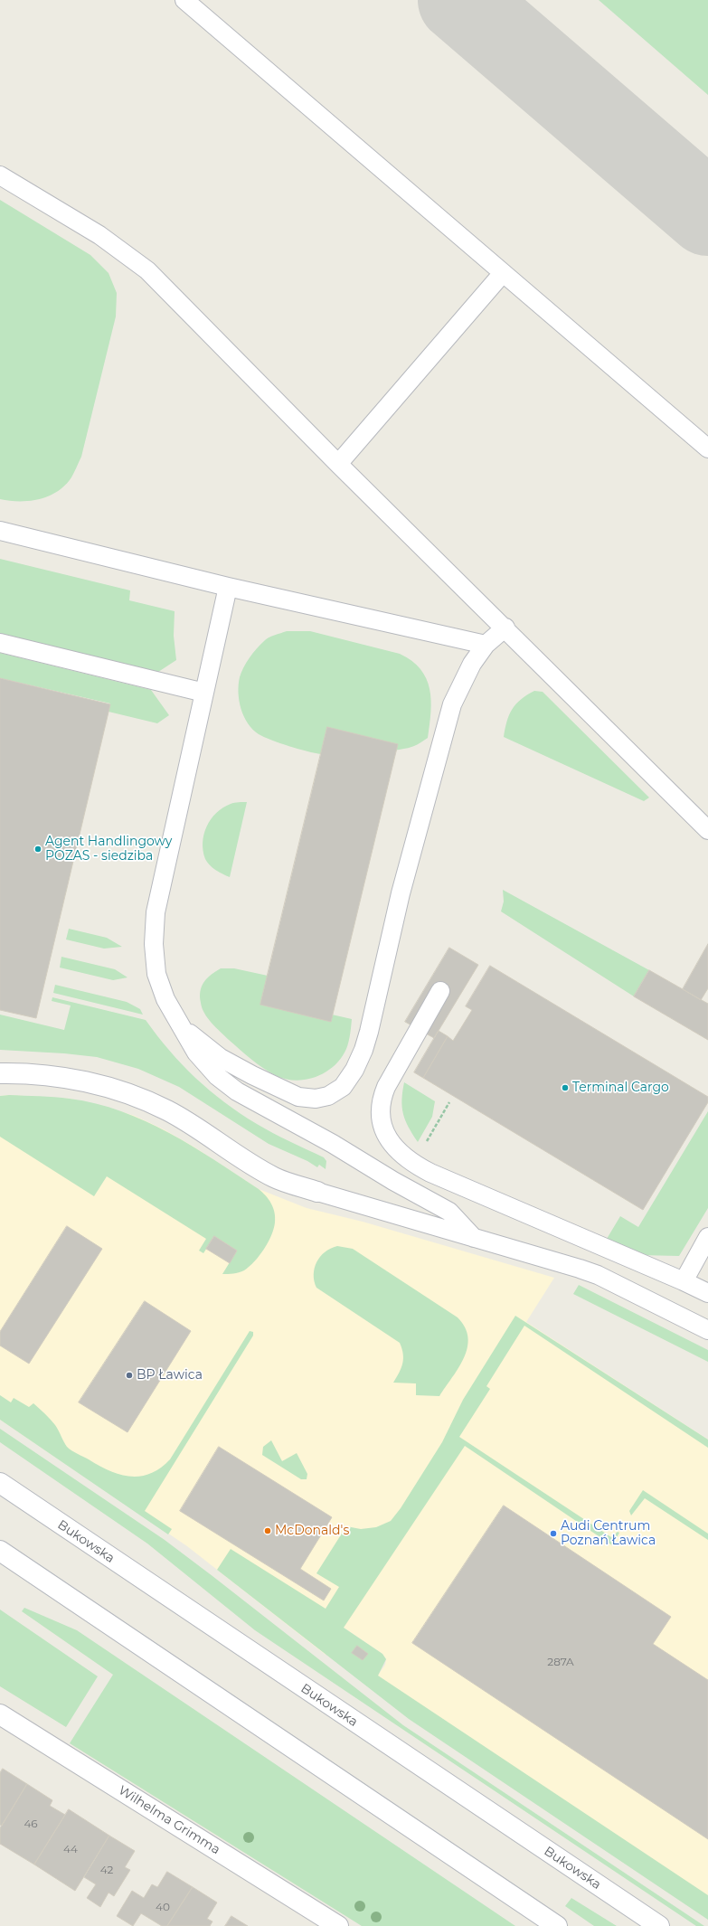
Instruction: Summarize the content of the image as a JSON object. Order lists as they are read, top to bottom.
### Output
{
  "streets": {
    "main road": ["Bukowska", "Wilhelma Grimma"]
  },
  "places": [
    "Agent Handlingowy POZAS - siedziba",
    "Terminal Cargo",
    "BP Ławica",
    "McDonald's",
    "Audi Centrum Poznań Ławica"
  ],
  "house_numbers": [
    "287A",
    "46",
    "44",
    "42",
    "40"
  ]
}
